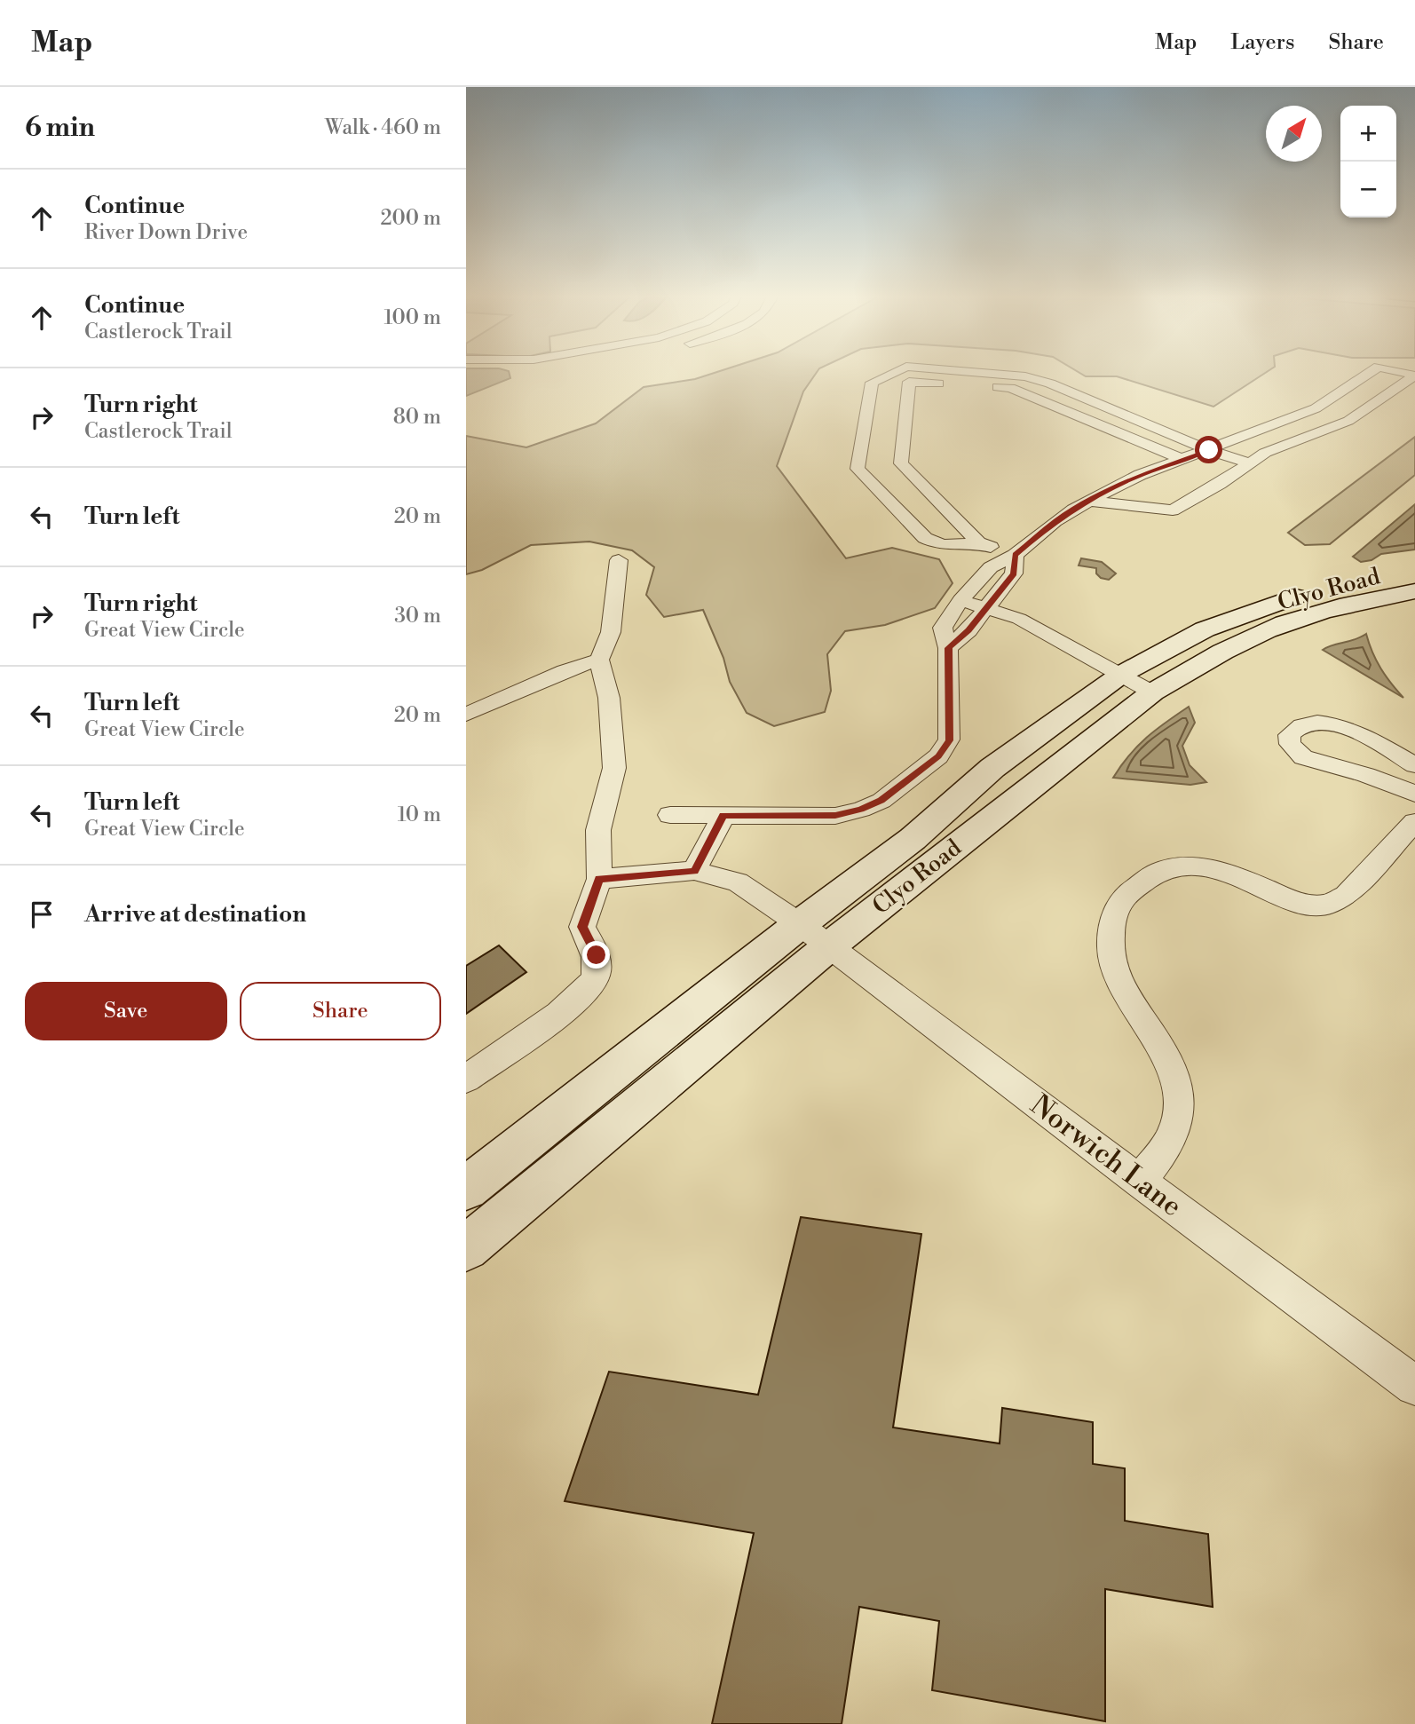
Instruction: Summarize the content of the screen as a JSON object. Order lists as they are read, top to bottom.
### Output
{
  "streets": {
    "street": ["Clyo Road", "Norwich Lane"]
  },
  "crossings": [
    ["Clyo Road", "Norwich Lane"]
  ],
  "north": "top right",
  "page": {
    "header": "Map",
    "nav": ["Map", "Layers", "Share"],
    "heading": ["6 min", "Walk · 460 m"],
    "map_buttons": ["+", "−"],
    "list": [
      ["Continue", "River Down Drive", "200 m"],
      ["Continue", "Castlerock Trail", "100 m"],
      ["Turn right", "Castlerock Trail", "80 m"],
      ["Turn left", "20 m"],
      ["Turn right", "Great View Circle", "30 m"],
      ["Turn left", "Great View Circle", "20 m"],
      ["Turn left", "Great View Circle", "10 m"],
      "Arrive at destination"
    ],
    "buttons": ["Save", "Share"]
  }
}
